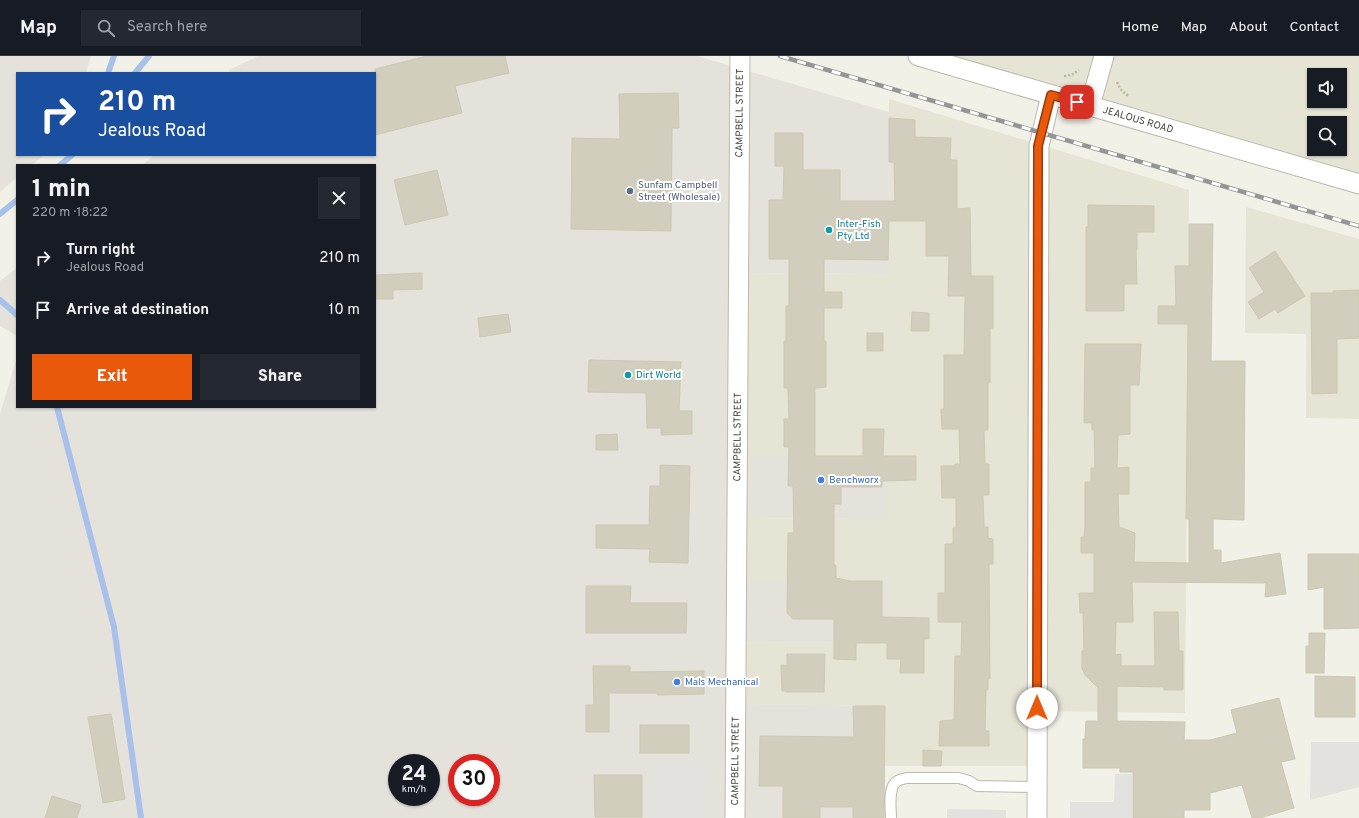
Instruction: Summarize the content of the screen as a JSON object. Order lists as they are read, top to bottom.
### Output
{
  "streets": {
    "street": ["CAMPBELL STREET", "JEALOUS ROAD"]
  },
  "places": [
    "Sunfam Campbell Street (Wholesale)",
    "Inter-Fish Pty Ltd",
    "Dirt World",
    "Benchworx",
    "Mals Mechanical"
  ],
  "page": {
    "header": "Map",
    "search": "Search here",
    "nav": [
      "Home",
      "Map",
      "About",
      "Contact"
    ],
    "turn": ["210 m", "Jealous Road"],
    "heading": ["1 min", "220 m · 18:22"],
    "list": [
      {
        "name": "Turn right",
        "note": "Jealous Road",
        "value": "210 m"
      },
      {
        "name": "Arrive at destination",
        "value": "10 m"
      }
    ],
    "buttons": ["Exit", "Share"],
    "speed": "24 km/h",
    "limit": "30"
  }
}
